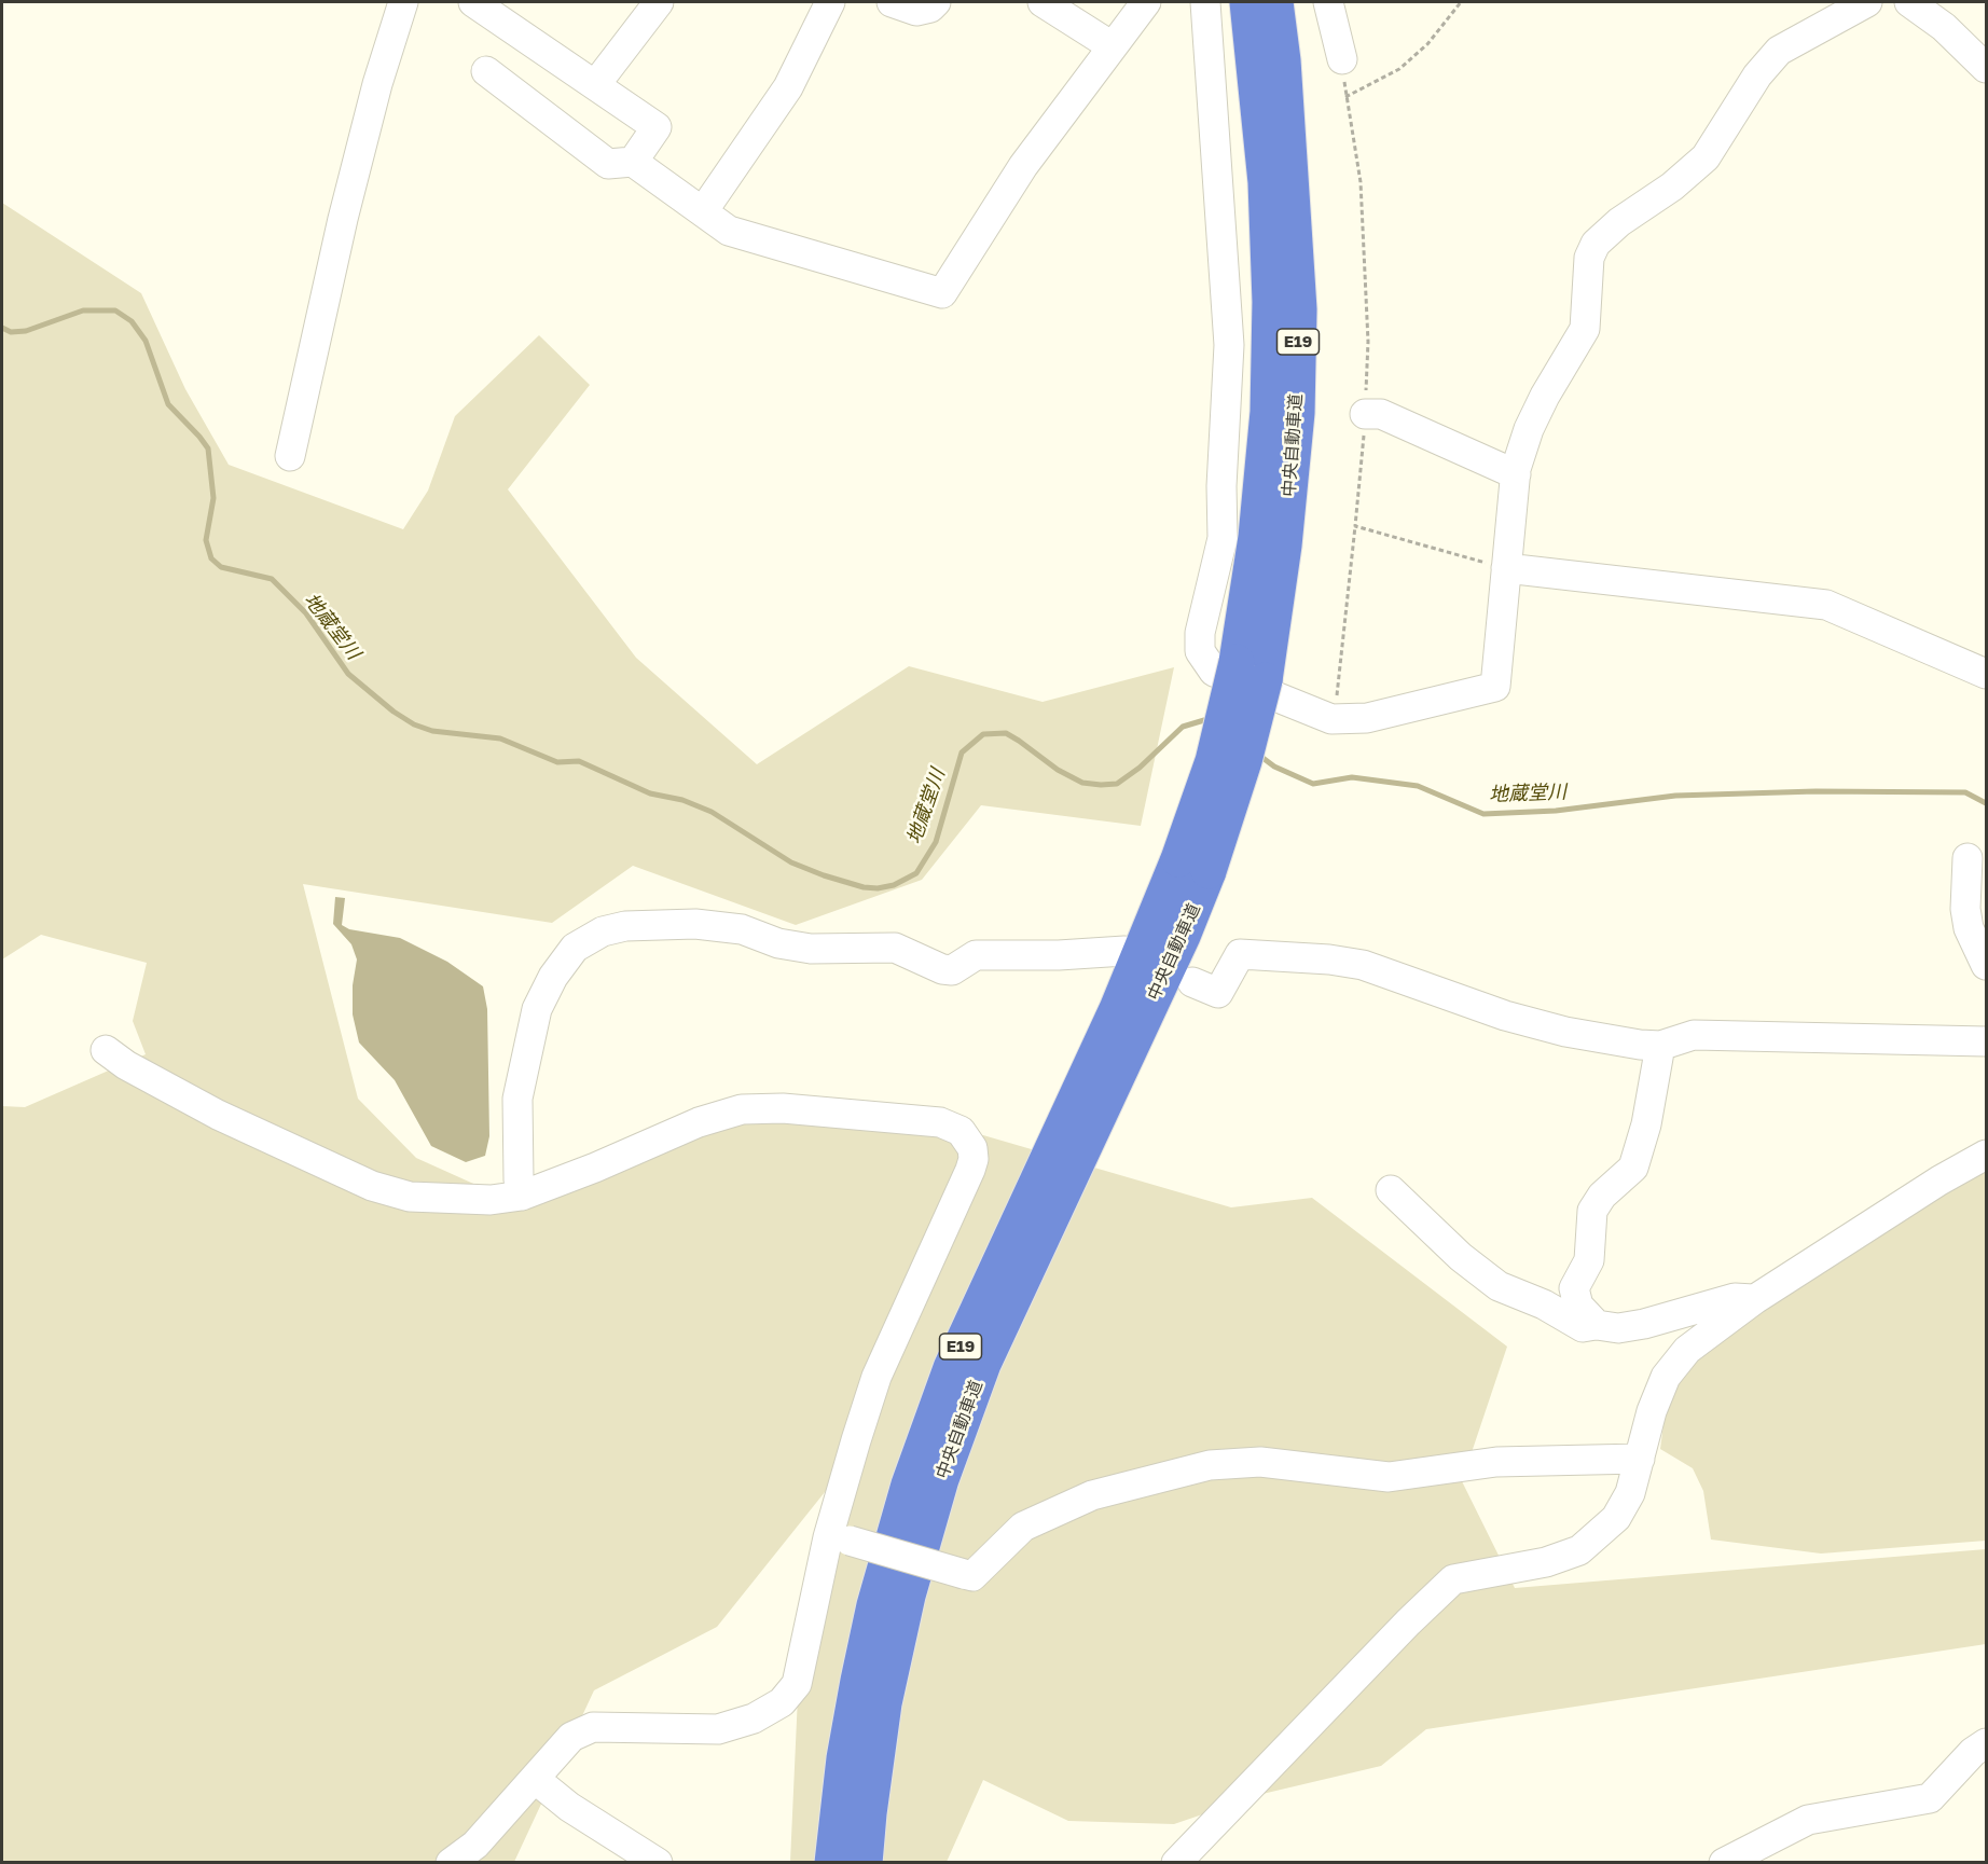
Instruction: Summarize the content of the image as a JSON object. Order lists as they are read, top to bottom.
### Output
{
  "streets": {
    "highway": ["E19", "中央自動車道"]
  },
  "water": ["地蔵堂川"]
}
